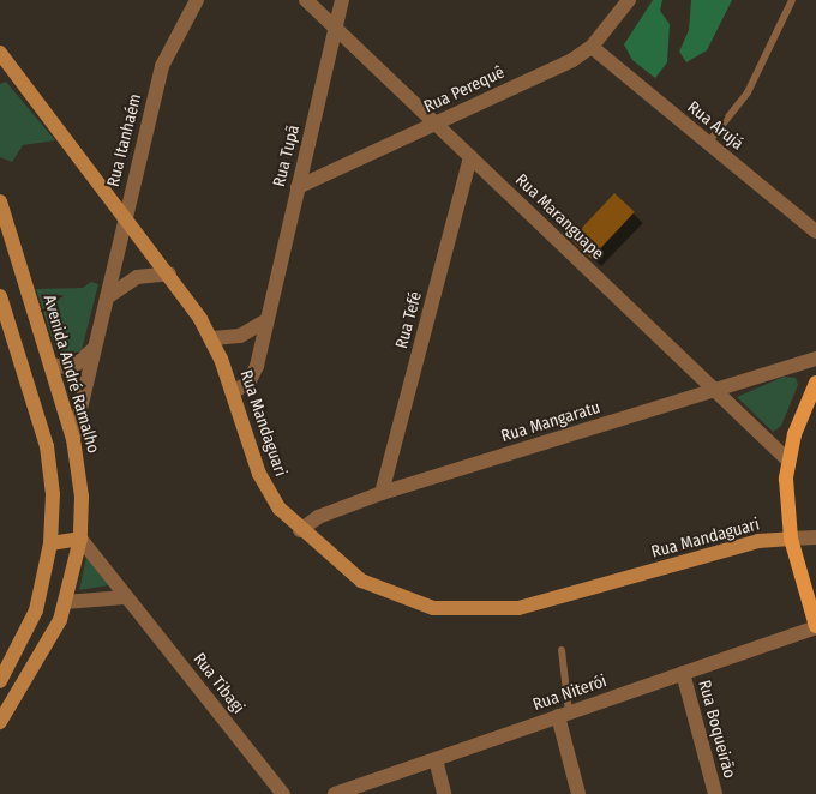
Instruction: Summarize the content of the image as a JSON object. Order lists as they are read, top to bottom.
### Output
{
  "streets": {
    "street": [
      "Rua Perequê",
      "Rua Arujá",
      "Rua Itanhaém",
      "Rua Tupã",
      "Rua Maranguape",
      "Rua Tefé",
      "Avenida André Ramalho",
      "Rua Mangaratu",
      "Rua Mandaguari",
      "Rua Tibagi",
      "Rua Niterói",
      "Rua Boqueirão"
    ]
  },
  "crossings": [
    ["Rua Perequê", "Rua Arujá"],
    ["Rua Perequê", "Rua Tupã"],
    ["Rua Perequê", "Rua Maranguape"],
    ["Rua Itanhaém", "Avenida André Ramalho"],
    ["Rua Itanhaém", "Rua Mandaguari"],
    ["Rua Tupã", "Rua Maranguape"],
    ["Rua Tupã", "Rua Mandaguari"],
    ["Rua Maranguape", "Rua Tefé"],
    ["Rua Maranguape", "Rua Mangaratu"],
    ["Rua Tefé", "Rua Mangaratu"],
    ["Avenida André Ramalho", "Rua Tibagi"],
    ["Rua Mangaratu", "Rua Mandaguari"],
    ["Rua Niterói", "Rua Boqueirão"]
  ]
}
